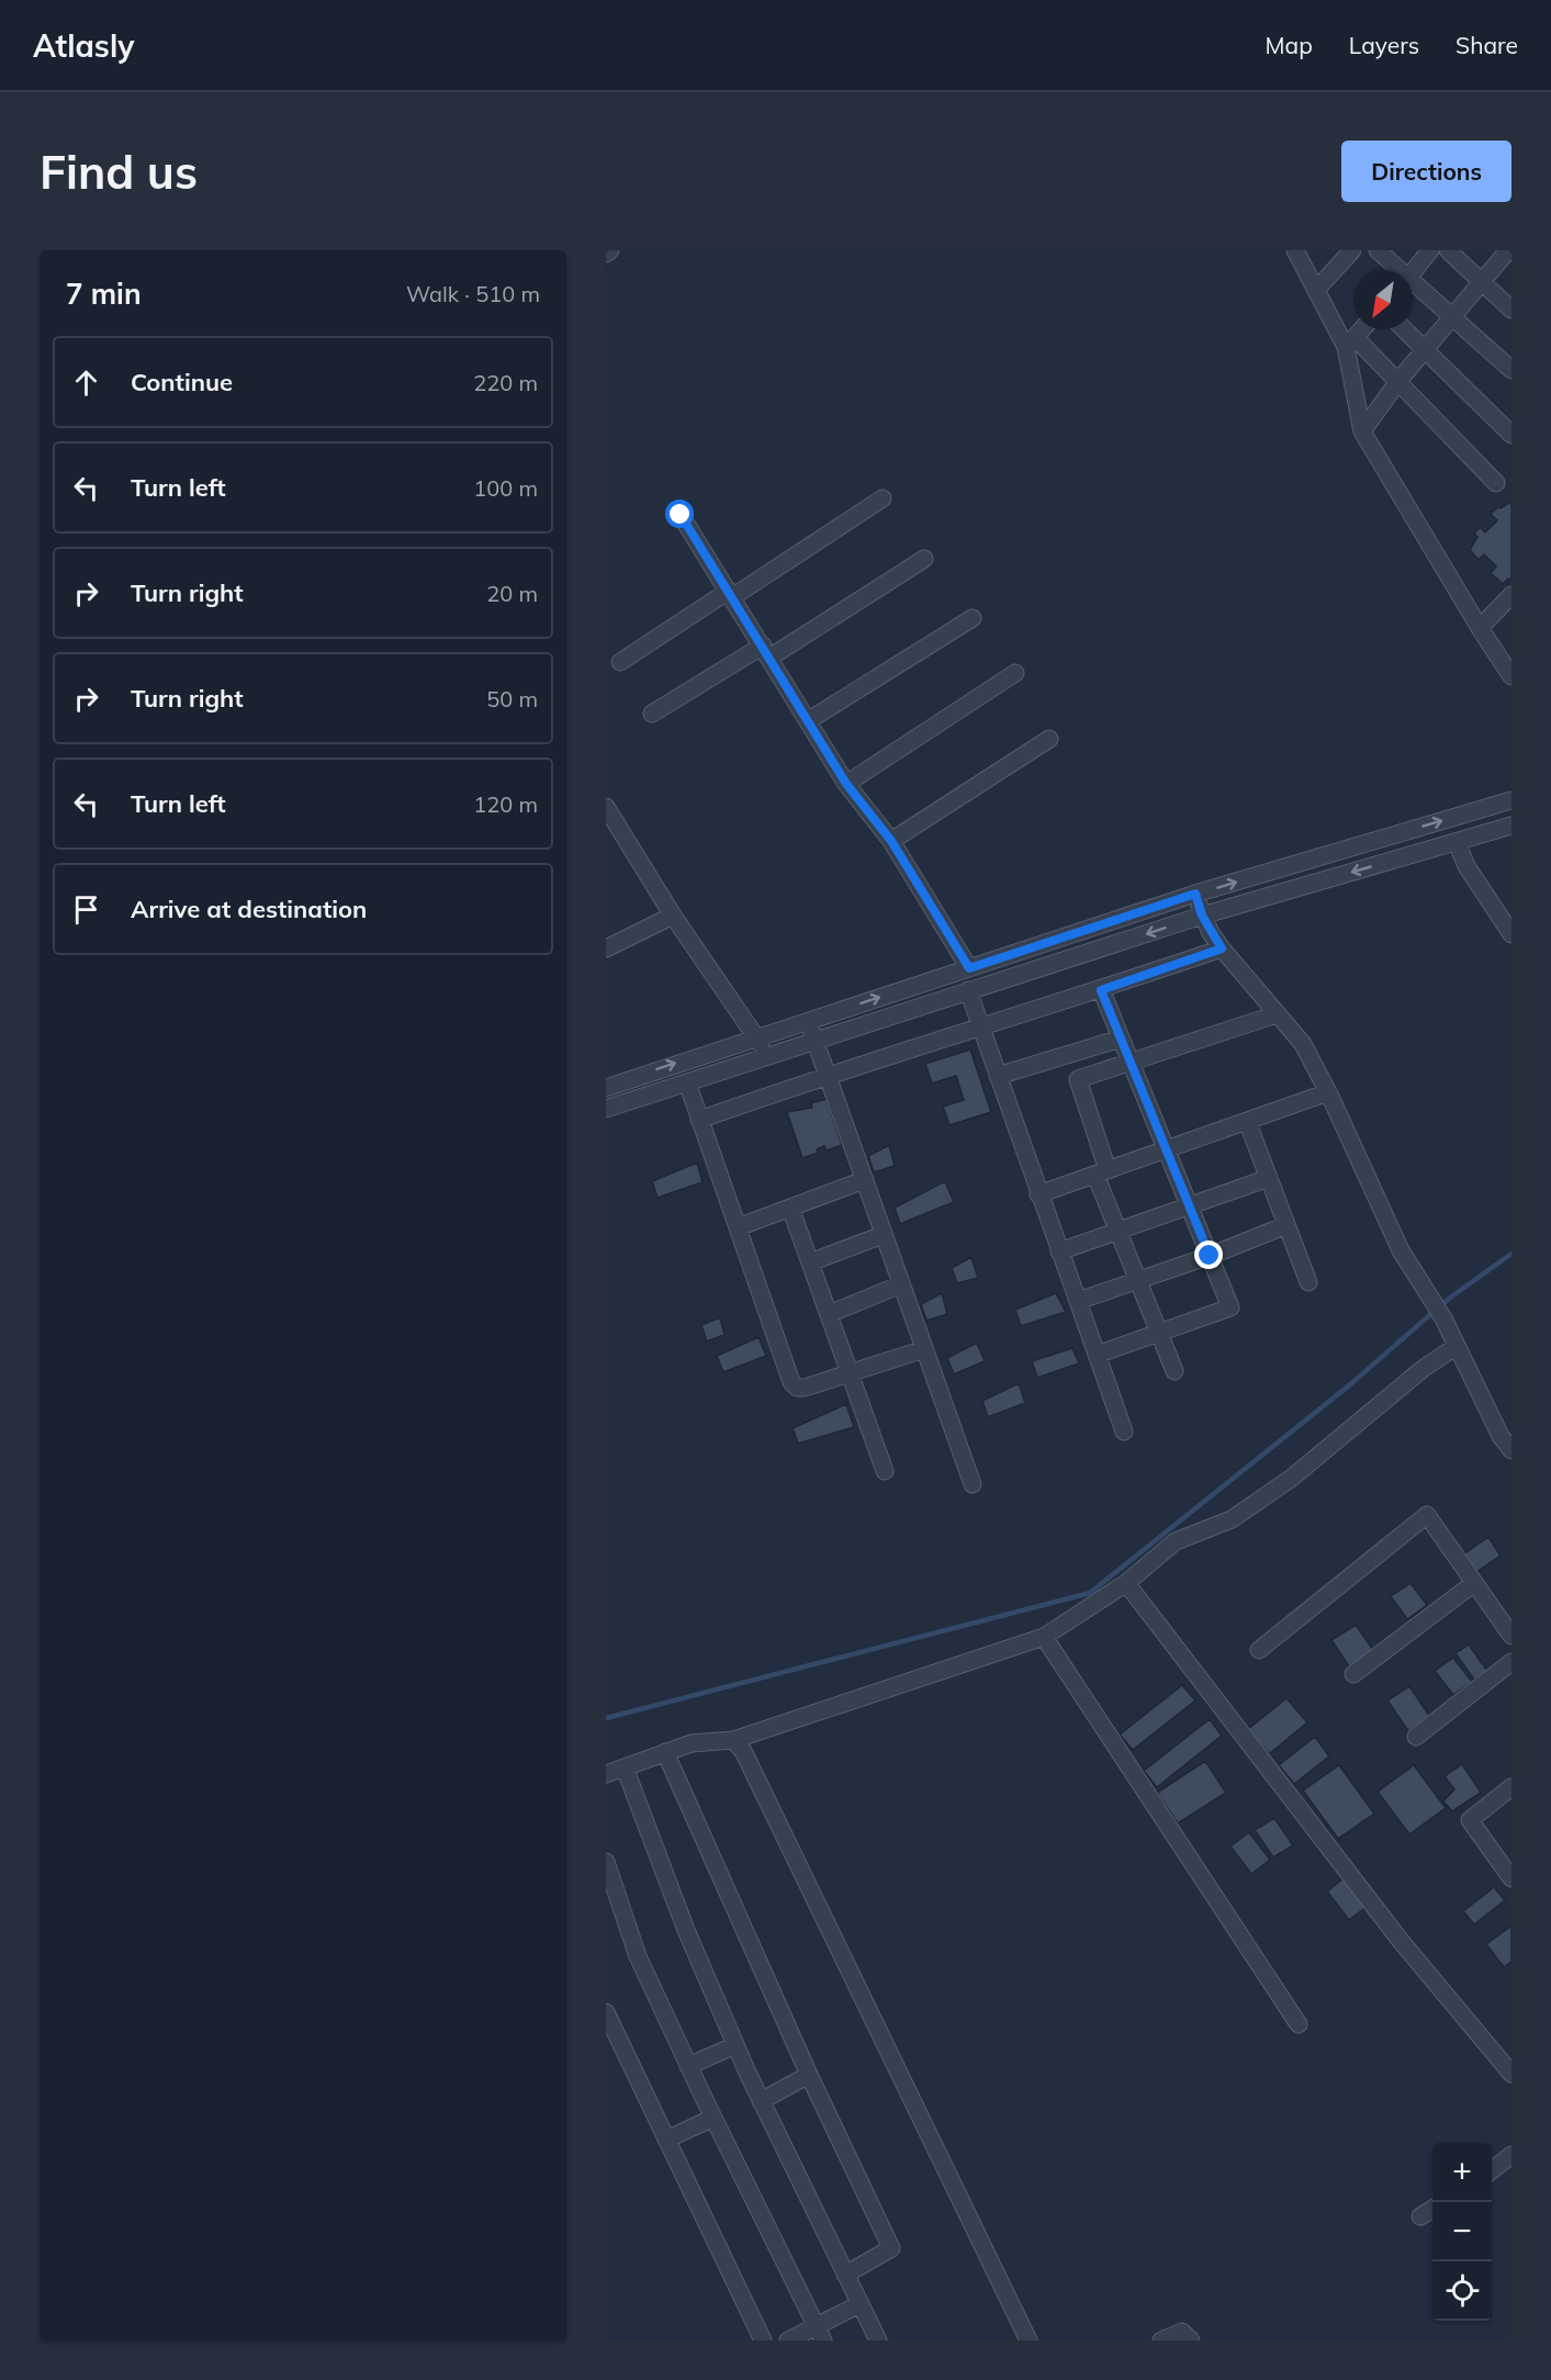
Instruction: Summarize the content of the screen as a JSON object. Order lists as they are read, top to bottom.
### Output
{
  "north": "bottom left",
  "page": {
    "header": "Atlasly",
    "nav": ["Map", "Layers", "Share"],
    "buttons": "Directions",
    "title": "Find us",
    "heading": ["7 min", "Walk · 510 m"],
    "list": [
      ["Continue", "220 m"],
      ["Turn left", "100 m"],
      ["Turn right", "20 m"],
      ["Turn right", "50 m"],
      ["Turn left", "120 m"],
      "Arrive at destination"
    ],
    "map_buttons": ["+", "−"]
  }
}
